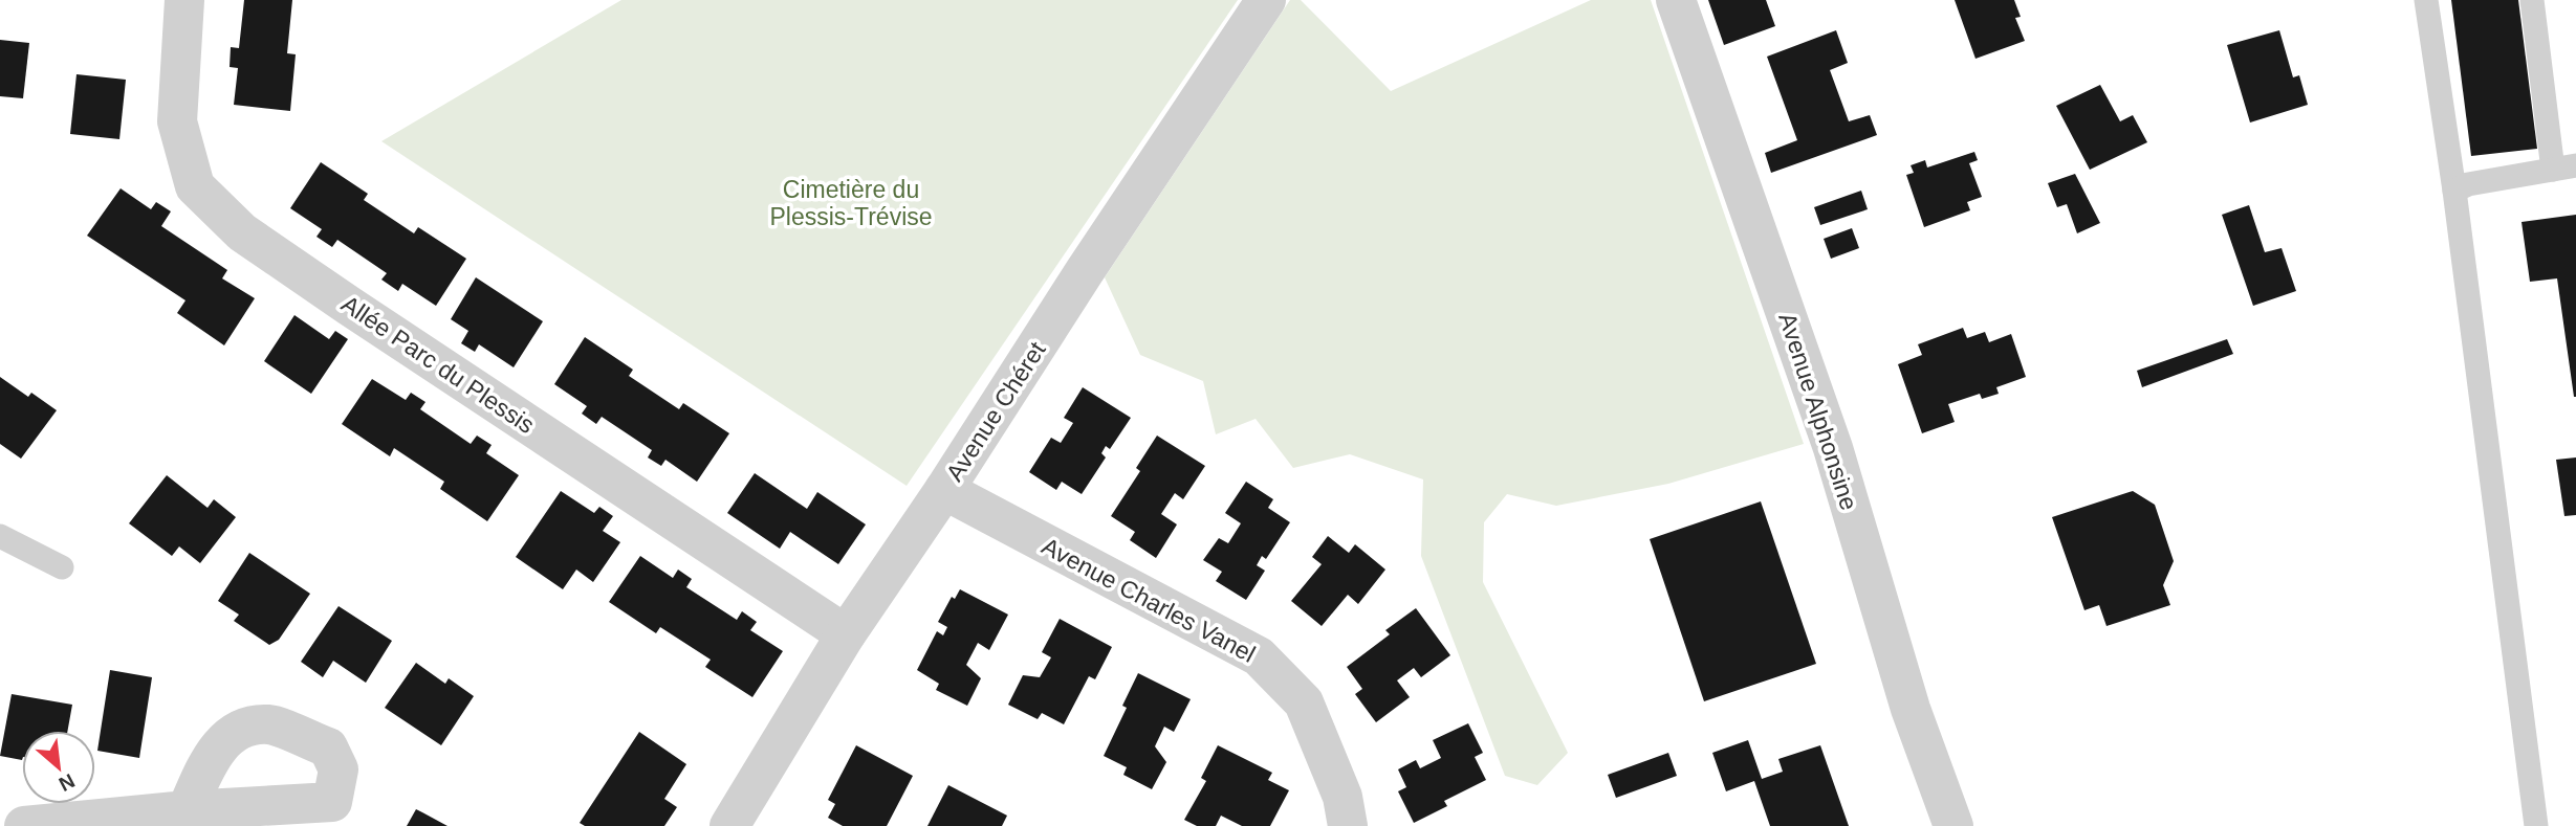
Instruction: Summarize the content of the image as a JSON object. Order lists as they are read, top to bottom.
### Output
{
  "streets": {
    "street": [
      "Allée Parc du Plessis",
      "Avenue Chéret",
      "Avenue Alphonsine",
      "Avenue Charles Vanel"
    ]
  },
  "crossings": [
    ["Allée Parc du Plessis", "Avenue Chéret"],
    ["Avenue Chéret", "Avenue Charles Vanel"]
  ],
  "parks": ["Cimetière du Plessis-Trévise"],
  "north": "bottom right"
}
